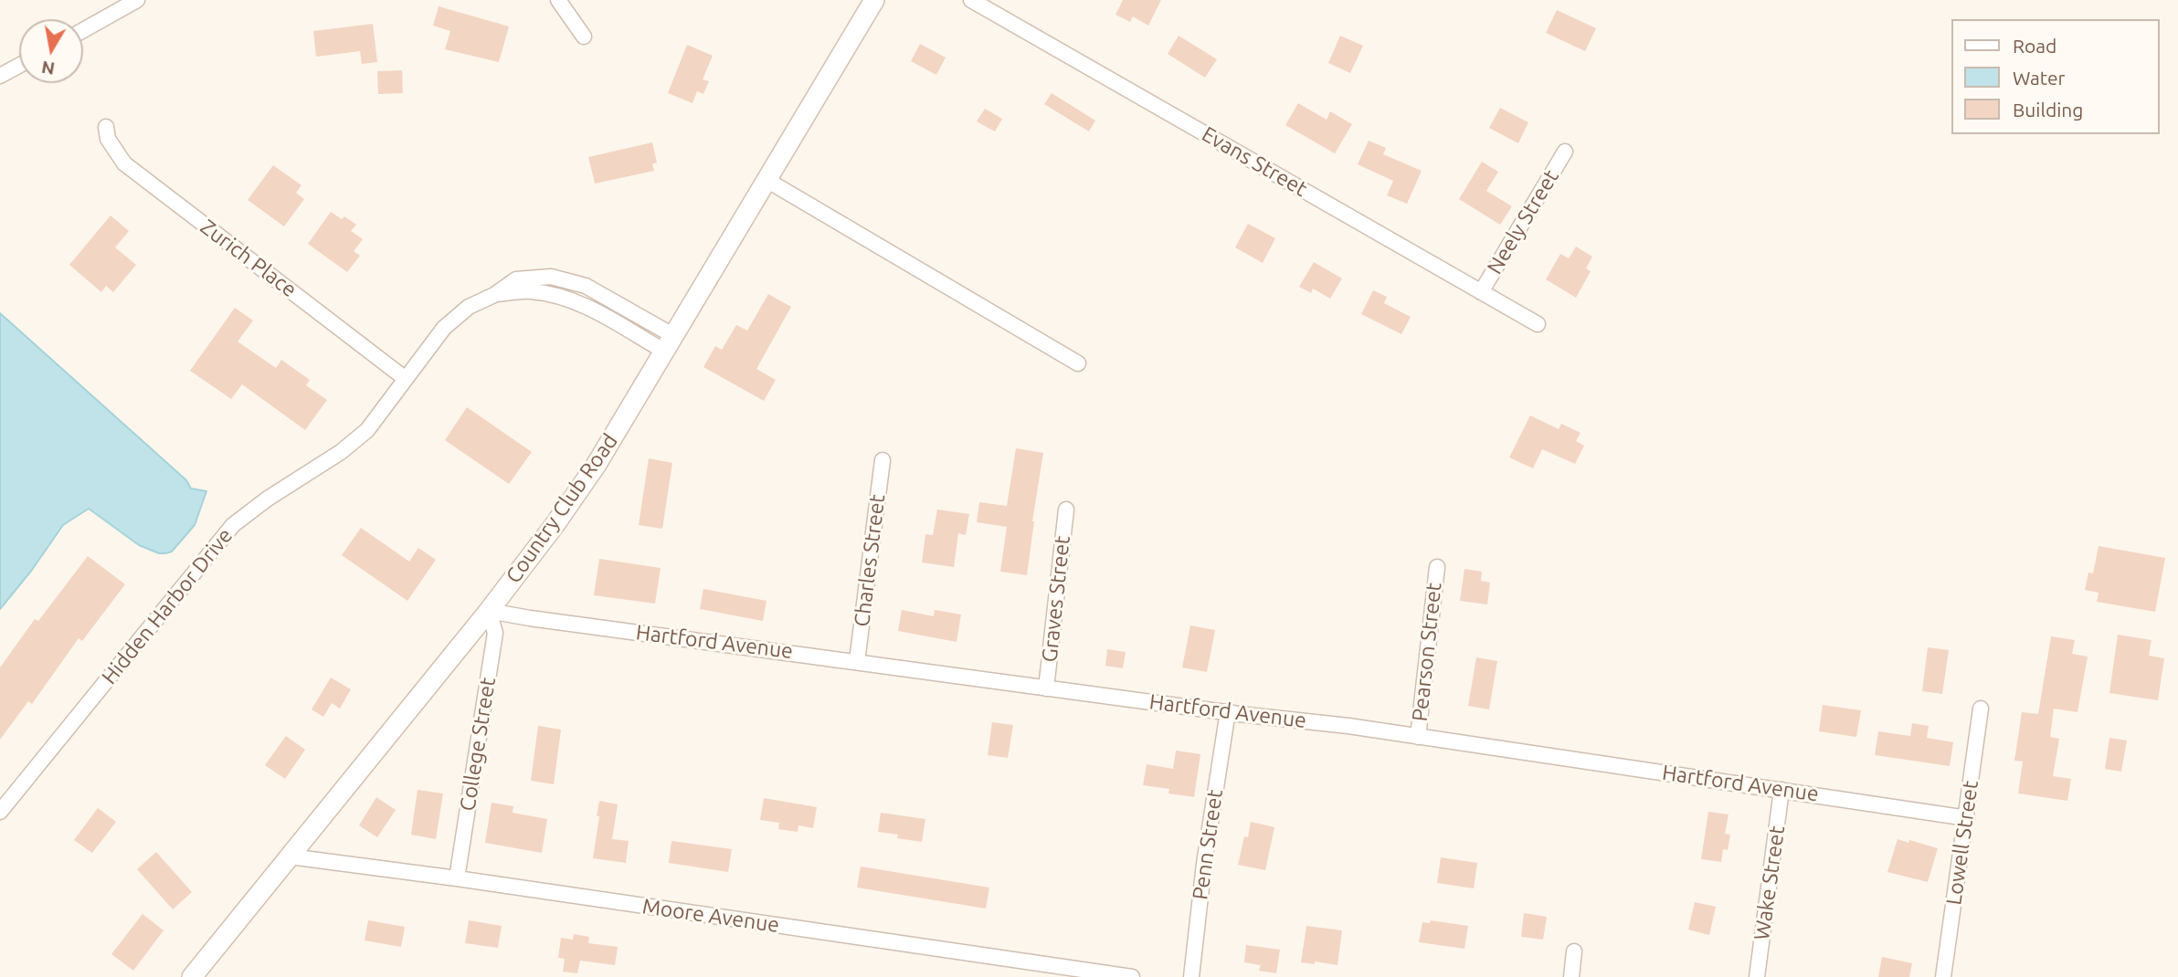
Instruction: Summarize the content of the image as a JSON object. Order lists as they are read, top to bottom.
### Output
{
  "streets": {
    "street": [
      "Evans Street",
      "Neely Street",
      "Zurich Place",
      "Country Club Road",
      "Charles Street",
      "Graves Street",
      "Hidden Harbor Drive",
      "Hartford Avenue",
      "Pearson Street",
      "College Street",
      "Lowell Street",
      "Penn Street",
      "Wake Street",
      "Moore Avenue"
    ]
  },
  "crossings": [
    ["Evans Street", "Neely Street"],
    ["Zurich Place", "Hidden Harbor Drive"],
    ["Country Club Road", "Hidden Harbor Drive"],
    ["Country Club Road", "Hartford Avenue"],
    ["Country Club Road", "College Street"],
    ["Country Club Road", "Moore Avenue"],
    ["Charles Street", "Hartford Avenue"],
    ["Graves Street", "Hartford Avenue"],
    ["Hartford Avenue", "Pearson Street"],
    ["Hartford Avenue", "College Street"],
    ["Hartford Avenue", "Lowell Street"],
    ["Hartford Avenue", "Penn Street"],
    ["Hartford Avenue", "Wake Street"],
    ["College Street", "Moore Avenue"]
  ],
  "legend": ["Road", "Water", "Building"],
  "north": "bottom"
}
